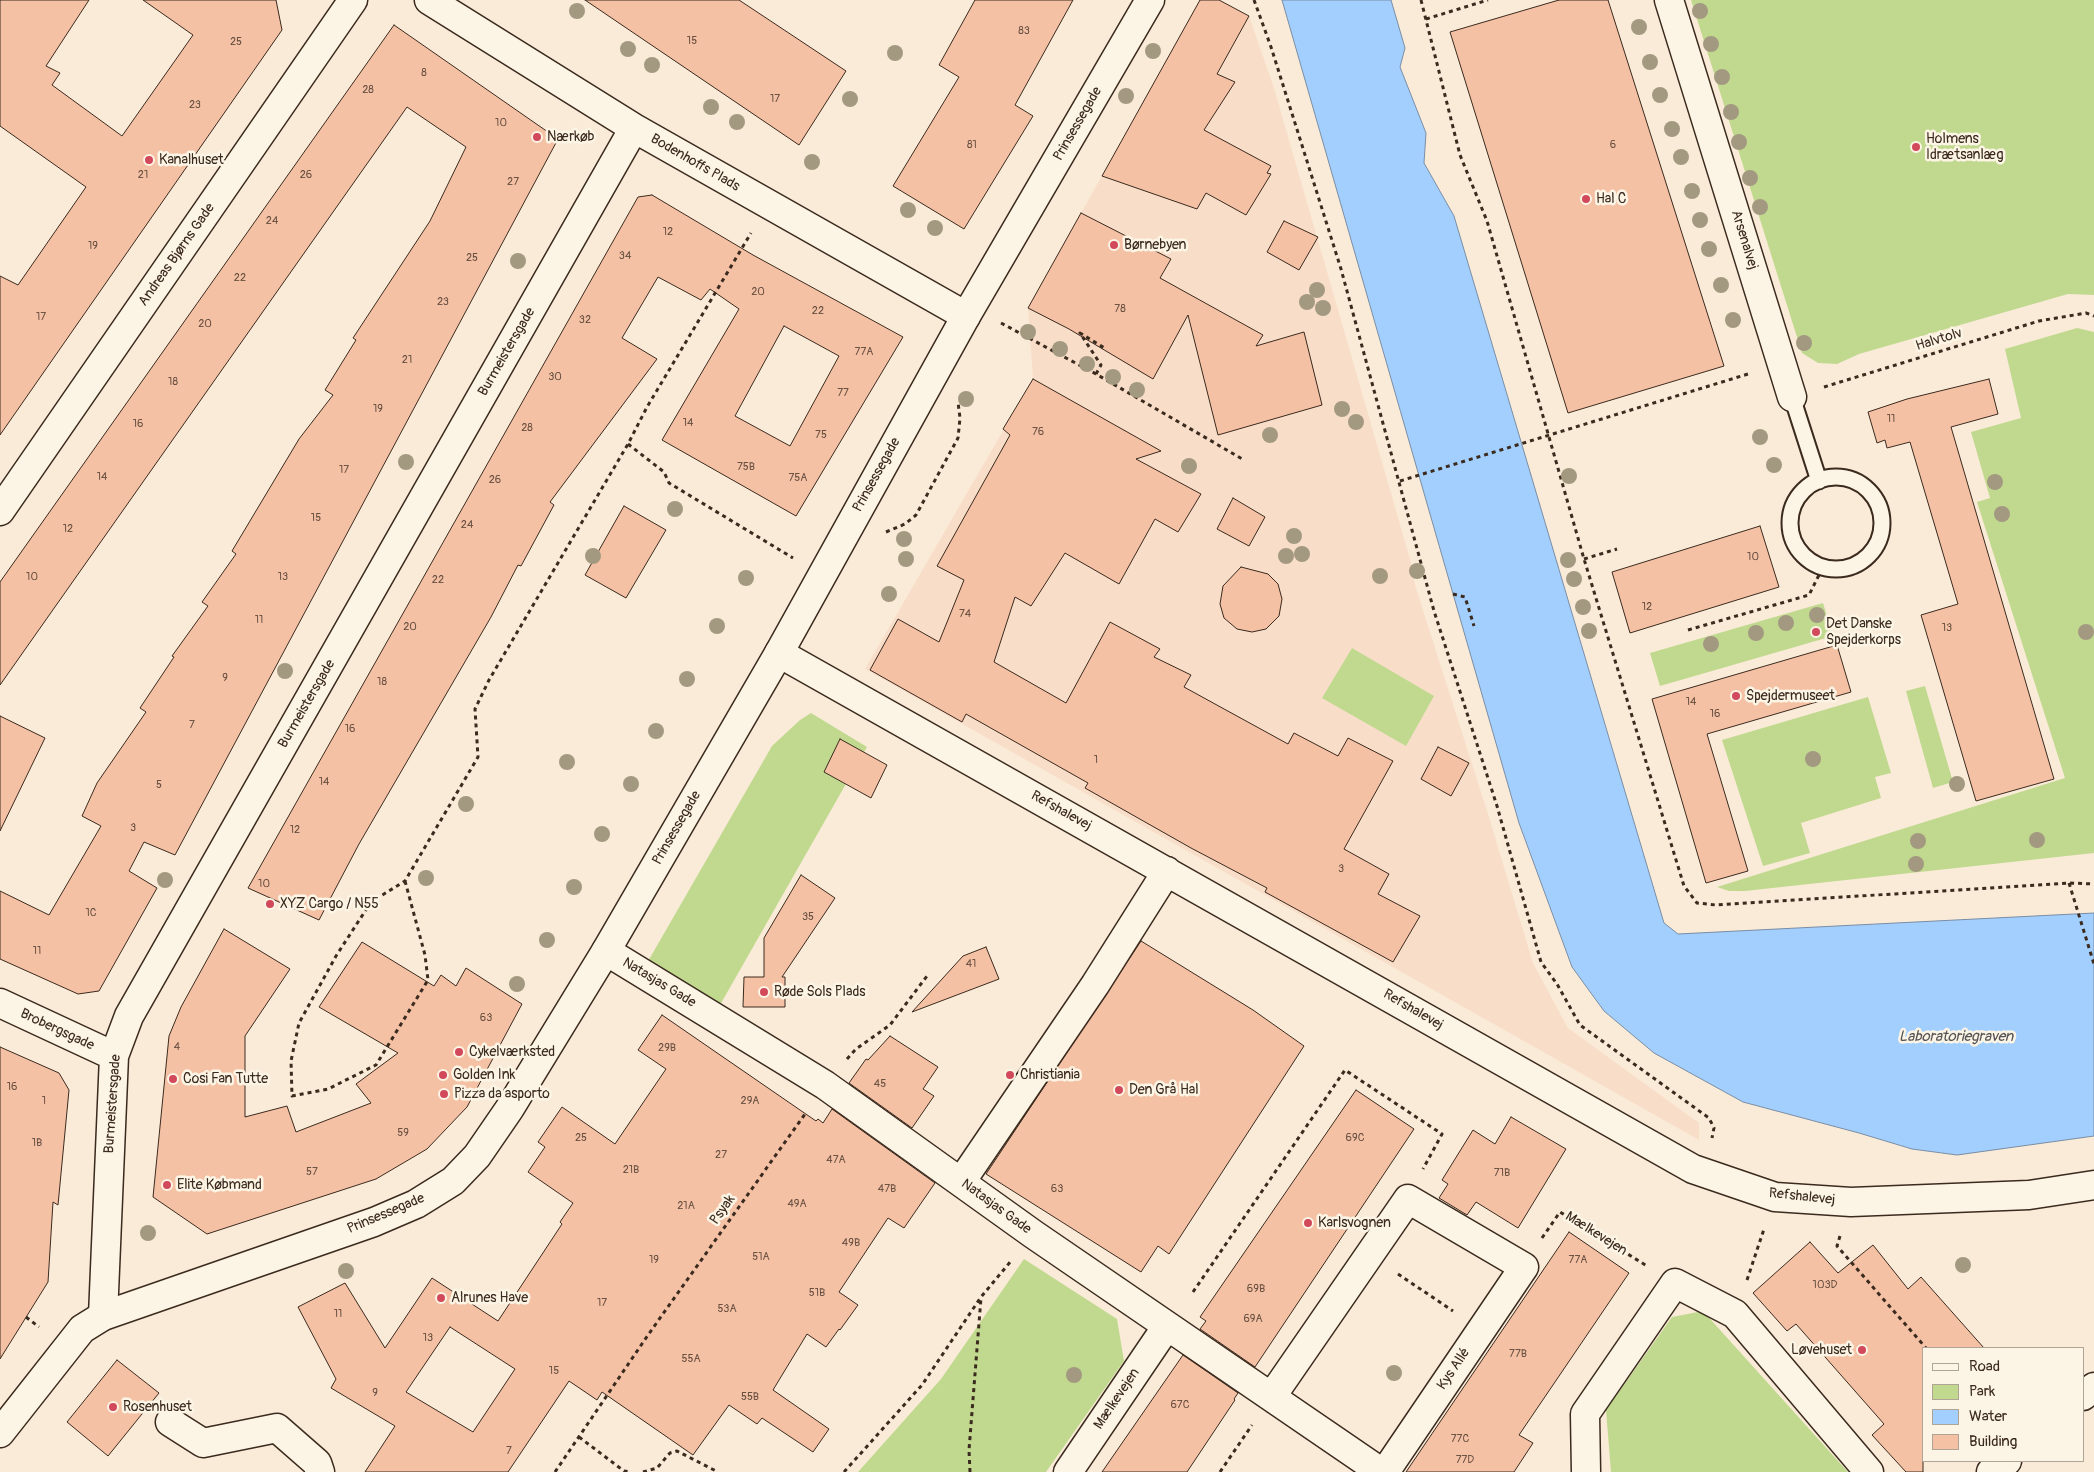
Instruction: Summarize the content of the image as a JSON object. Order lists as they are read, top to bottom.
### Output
{
  "streets": {
    "street": [
      "Prinsessegade",
      "Bodenhoffs Plads",
      "Arsenalvej",
      "Andreas Bjørns Gade",
      "Burmeistersgade",
      "Refshalevej",
      "Natasjas Gade",
      "Brobergsgade",
      "Mælkevejen",
      "Kys Allé"
    ],
    "path": ["Halvtolv", "Psyak"]
  },
  "crossings": [
    ["Prinsessegade", "Bodenhoffs Plads"],
    ["Prinsessegade", "Burmeistersgade"],
    ["Prinsessegade", "Refshalevej"],
    ["Prinsessegade", "Natasjas Gade"],
    ["Bodenhoffs Plads", "Burmeistersgade"],
    ["Arsenalvej", "Halvtolv"],
    ["Burmeistersgade", "Brobergsgade"],
    ["Natasjas Gade", "Psyak"],
    ["Natasjas Gade", "Mælkevejen"],
    ["Natasjas Gade", "Kys Allé"],
    ["Mælkevejen", "Kys Allé"]
  ],
  "water": ["Laboratoriegraven"],
  "places": [
    "Nærkøb",
    "Holmens Idrætsanlæg",
    "Kanalhuset",
    "Hal C",
    "Børnebyen",
    "Det Danske Spejderkorps",
    "Spejdermuseet",
    "XYZ Cargo / N55",
    "Røde Sols Plads",
    "Cykelværksted",
    "Golden Ink",
    "Christiania",
    "Cosi Fan Tutte",
    "Den Grå Hal",
    "Pizza da asporto",
    "Elite Købmand",
    "Karlsvognen",
    "Alrunes Have",
    "Løvehuset",
    "Rosenhuset"
  ],
  "house_numbers": [
    "83",
    "15",
    "25",
    "8",
    "28",
    "17",
    "23",
    "10",
    "81",
    "6",
    "21",
    "26",
    "27",
    "24",
    "12",
    "19",
    "34",
    "25",
    "22",
    "20",
    "23",
    "78",
    "22",
    "17",
    "32",
    "20",
    "77A",
    "21",
    "30",
    "18",
    "77",
    "19",
    "11",
    "14",
    "16",
    "28",
    "76",
    "75",
    "75B",
    "17",
    "14",
    "75A",
    "26",
    "15",
    "24",
    "12",
    "10",
    "10",
    "13",
    "22",
    "12",
    "74",
    "11",
    "20",
    "13",
    "9",
    "18",
    "14",
    "16",
    "7",
    "16",
    "1",
    "14",
    "5",
    "3",
    "12",
    "3",
    "10",
    "1C",
    "35",
    "11",
    "41",
    "63",
    "4",
    "29B",
    "45",
    "16",
    "1",
    "29A",
    "59",
    "25",
    "69C",
    "1B",
    "27",
    "47A",
    "21B",
    "57",
    "71B",
    "47B",
    "63",
    "49A",
    "21A",
    "49B",
    "51A",
    "19",
    "77A",
    "103D",
    "69B",
    "51B",
    "17",
    "53A",
    "11",
    "69A",
    "13",
    "77B",
    "55A",
    "15",
    "9",
    "55B",
    "67C",
    "77C",
    "7",
    "77D"
  ],
  "legend": [
    "Road",
    "Park",
    "Water",
    "Building"
  ]
}
